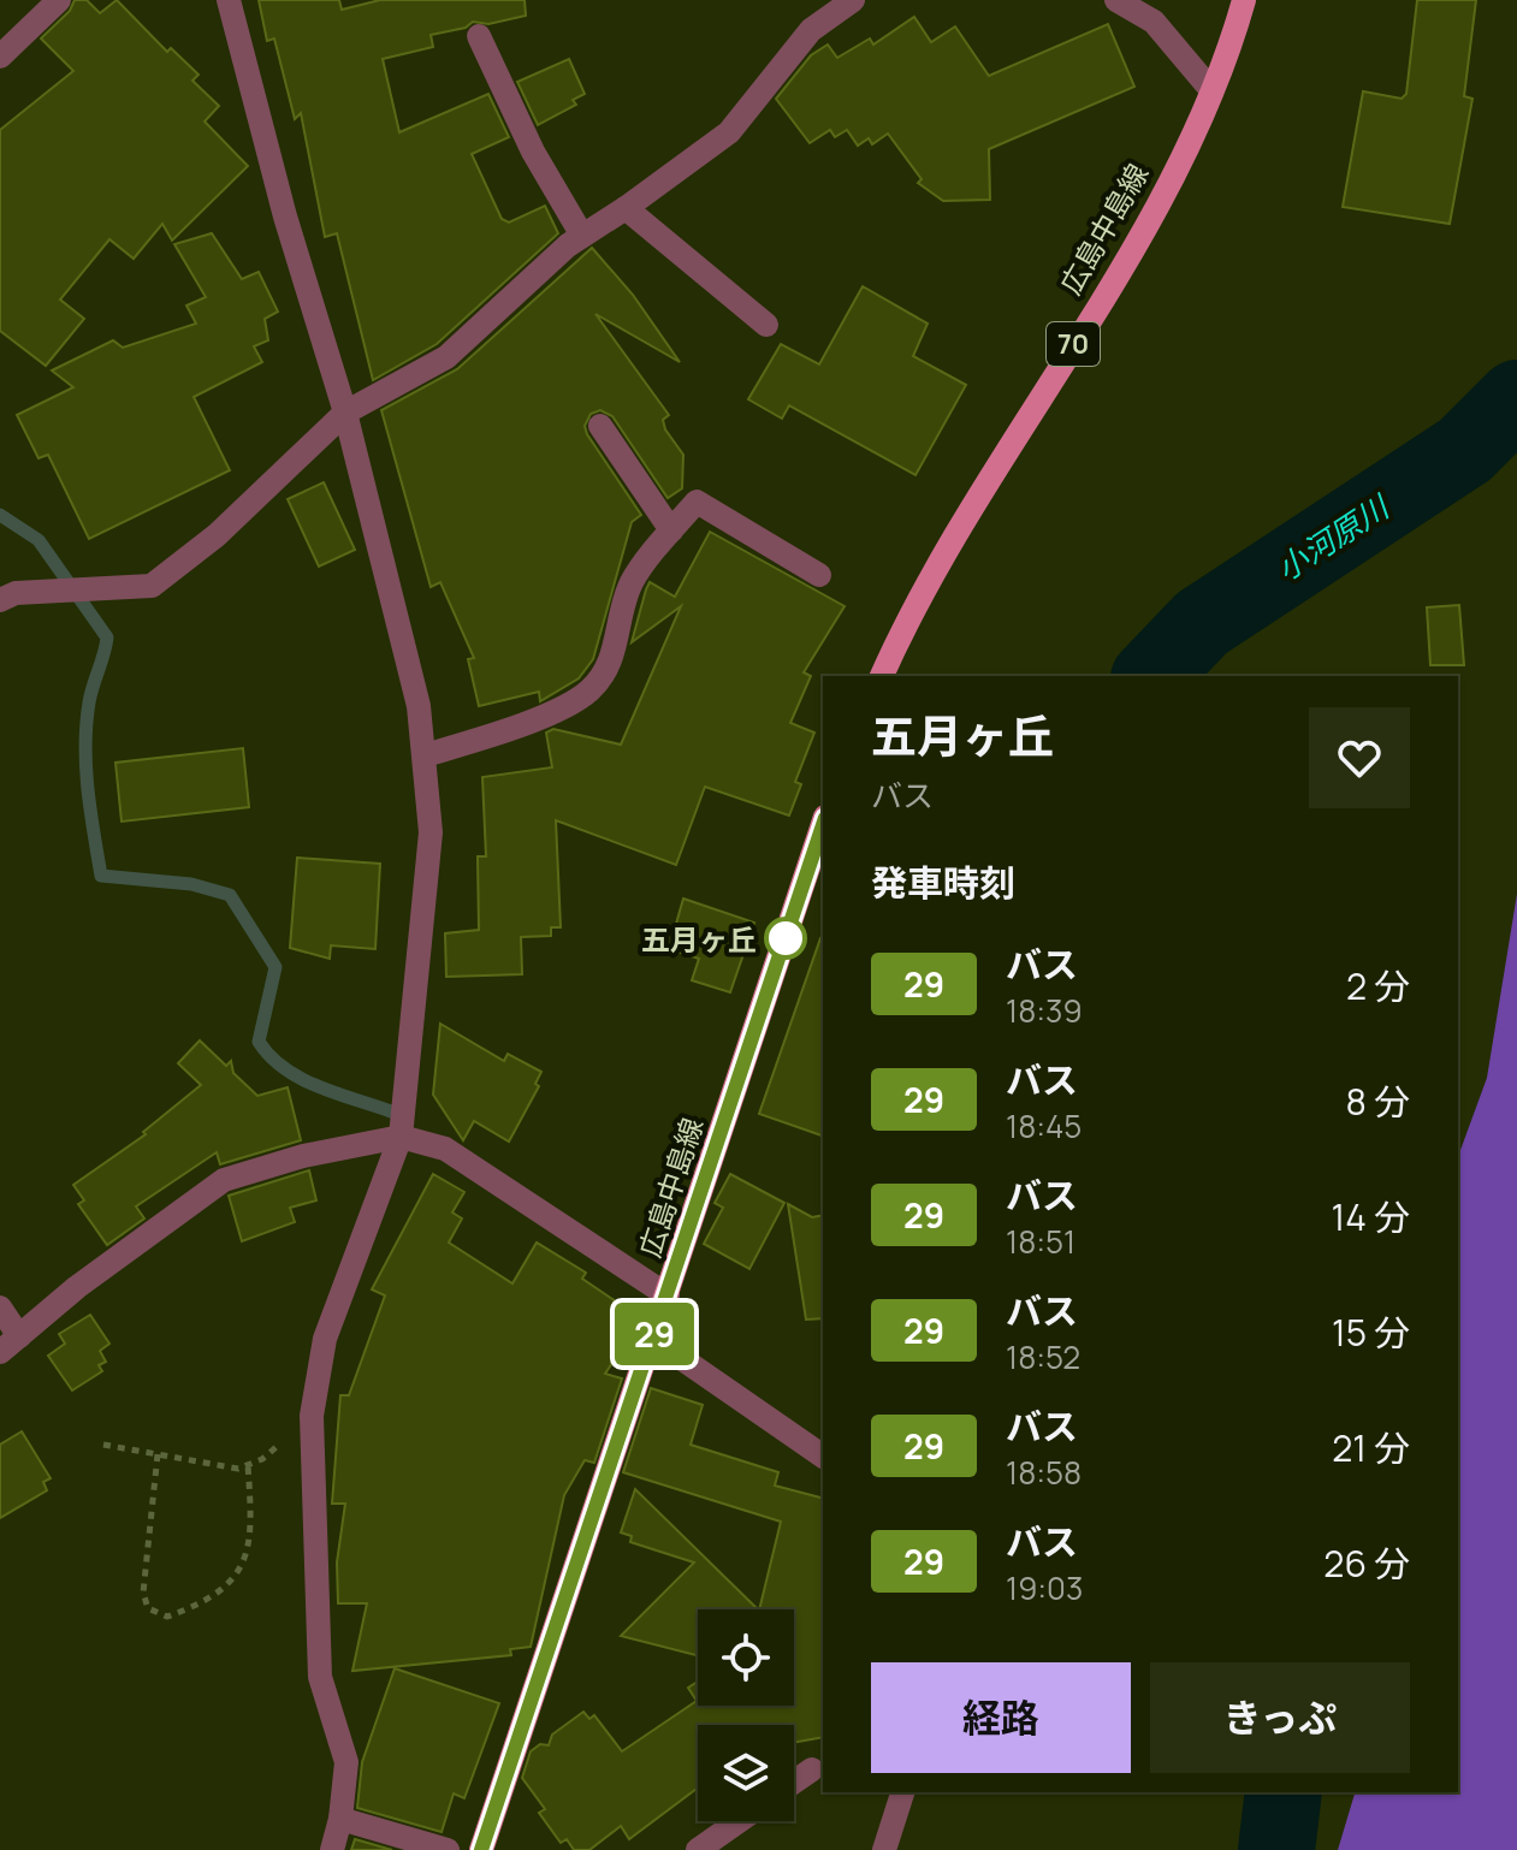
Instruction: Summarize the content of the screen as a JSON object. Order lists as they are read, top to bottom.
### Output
{
  "streets": {
    "main road": ["広島中島線", "70"]
  },
  "water": ["小河原川"],
  "places": ["五月ヶ丘"],
  "lines": ["bus line 29"],
  "page": {
    "on_map": "29",
    "heading": [
      ["五月ヶ丘", "バス"],
      "発車時刻"
    ],
    "list": [
      {
        "mark": "29",
        "name": "バス",
        "note": "18:39",
        "value": "2 分"
      },
      {
        "mark": "29",
        "name": "バス",
        "note": "18:45",
        "value": "8 分"
      },
      {
        "mark": "29",
        "name": "バス",
        "note": "18:51",
        "value": "14 分"
      },
      {
        "mark": "29",
        "name": "バス",
        "note": "18:52",
        "value": "15 分"
      },
      {
        "mark": "29",
        "name": "バス",
        "note": "18:58",
        "value": "21 分"
      },
      {
        "mark": "29",
        "name": "バス",
        "note": "19:03",
        "value": "26 分"
      }
    ],
    "buttons": ["経路", "きっぷ"]
  }
}
